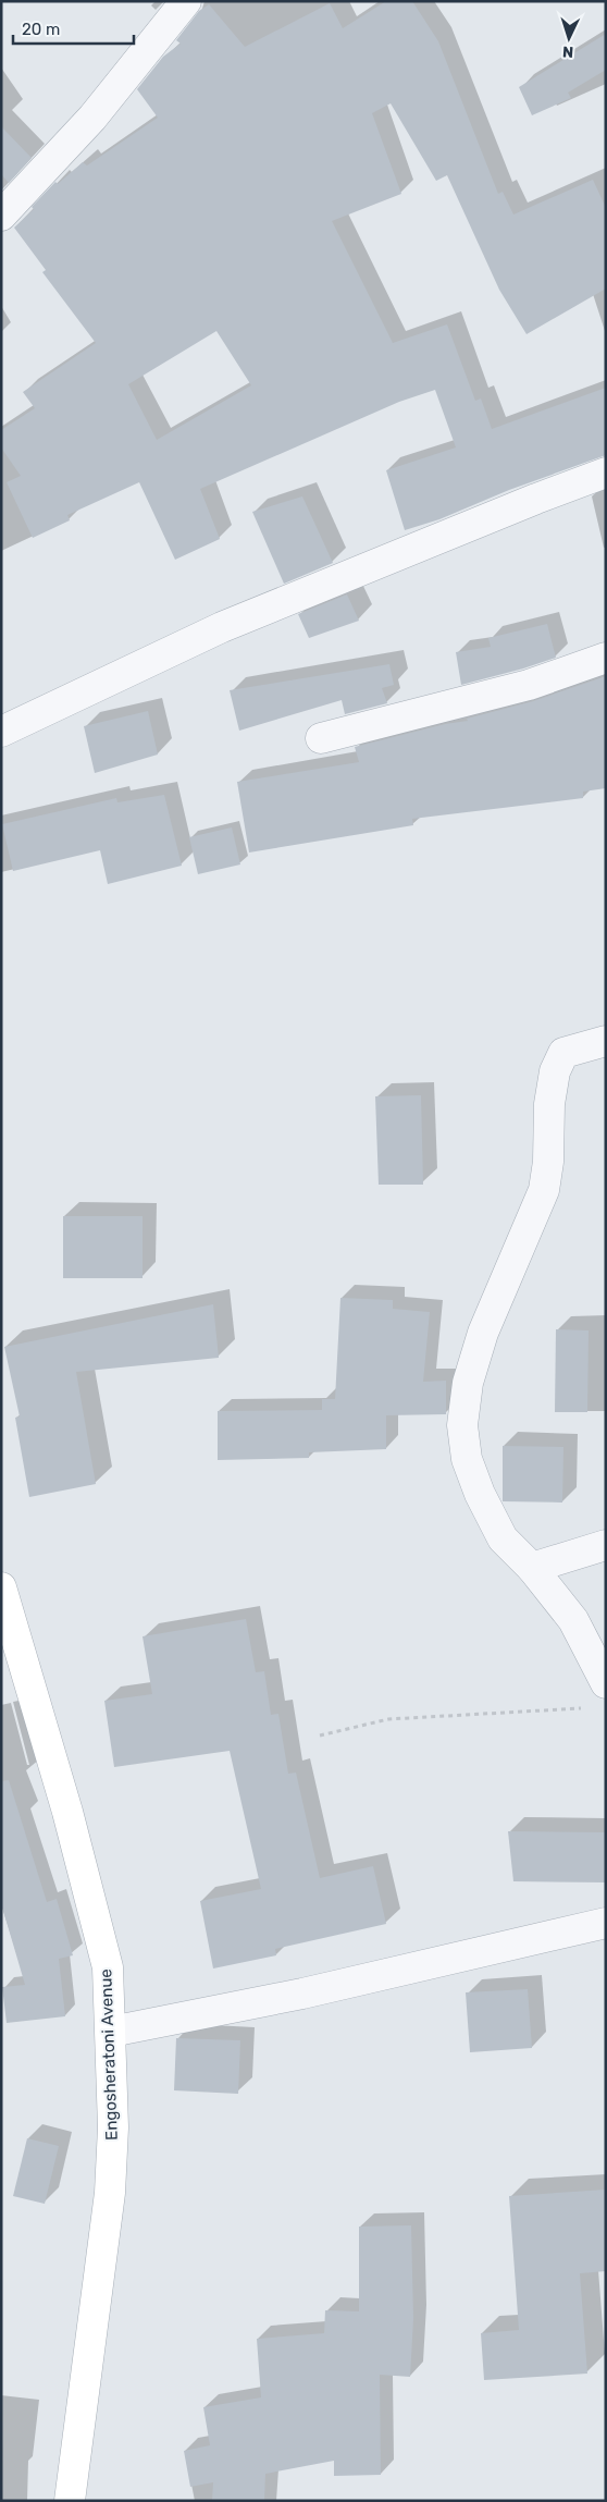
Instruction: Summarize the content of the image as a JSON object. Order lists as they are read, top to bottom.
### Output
{
  "streets": {
    "street": ["Engosheratoni Avenue"]
  },
  "scale_bar": "20 m",
  "north": "bottom"
}
